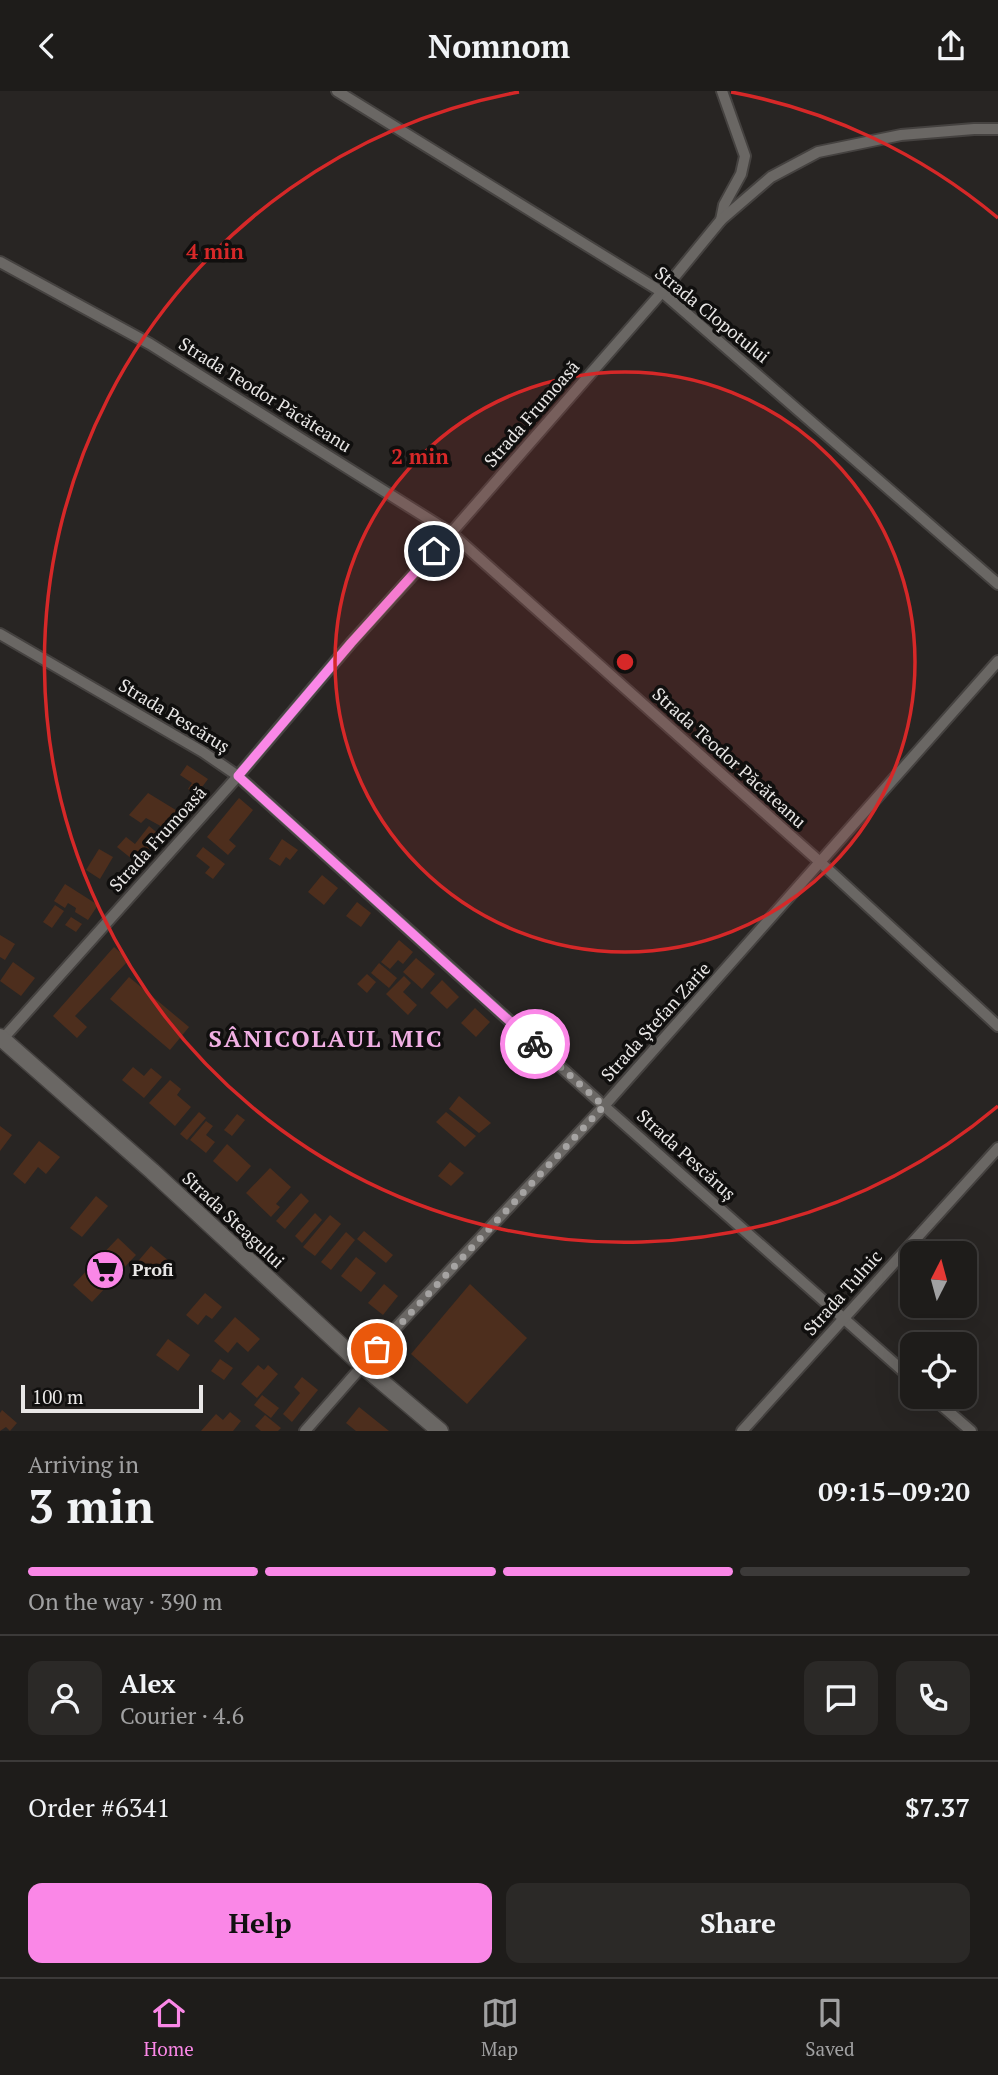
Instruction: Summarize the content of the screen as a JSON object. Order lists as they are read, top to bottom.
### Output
{
  "streets": {
    "main road": ["Strada Steagului"],
    "street": [
      "Strada Clopotului",
      "Strada Teodor Păcăteanu",
      "Strada Frumoasă",
      "Strada Pescăruș",
      "Strada Ștefan Zarie",
      "Strada Tulnic"
    ]
  },
  "crossings": [
    ["Strada Clopotului", "Strada Frumoasă"],
    ["Strada Teodor Păcăteanu", "Strada Frumoasă"],
    ["Strada Teodor Păcăteanu", "Strada Ștefan Zarie"],
    ["Strada Frumoasă", "Strada Pescăruș"],
    ["Strada Frumoasă", "Strada Steagului"],
    ["Strada Pescăruș", "Strada Ștefan Zarie"],
    ["Strada Pescăruș", "Strada Tulnic"],
    ["Strada Ștefan Zarie", "Strada Steagului"]
  ],
  "districts": ["SÂNICOLAUL MIC"],
  "places": {
    "supermarket": ["Profi"]
  },
  "scale_bar": "100 m",
  "north": "top",
  "page": {
    "header": "Nomnom",
    "scale": "100 m",
    "heading": ["3 min", "Arriving in", "09:15–09:20"],
    "panel": [
      "Alex",
      "Courier · 4.6",
      "Order #6341",
      "$7.37"
    ],
    "bar": "On the way · 390 m",
    "buttons": ["Help", "Share"],
    "tabs": ["Home", "Map", "Saved"]
  },
  "rings": ["4 min", "2 min"]
}
